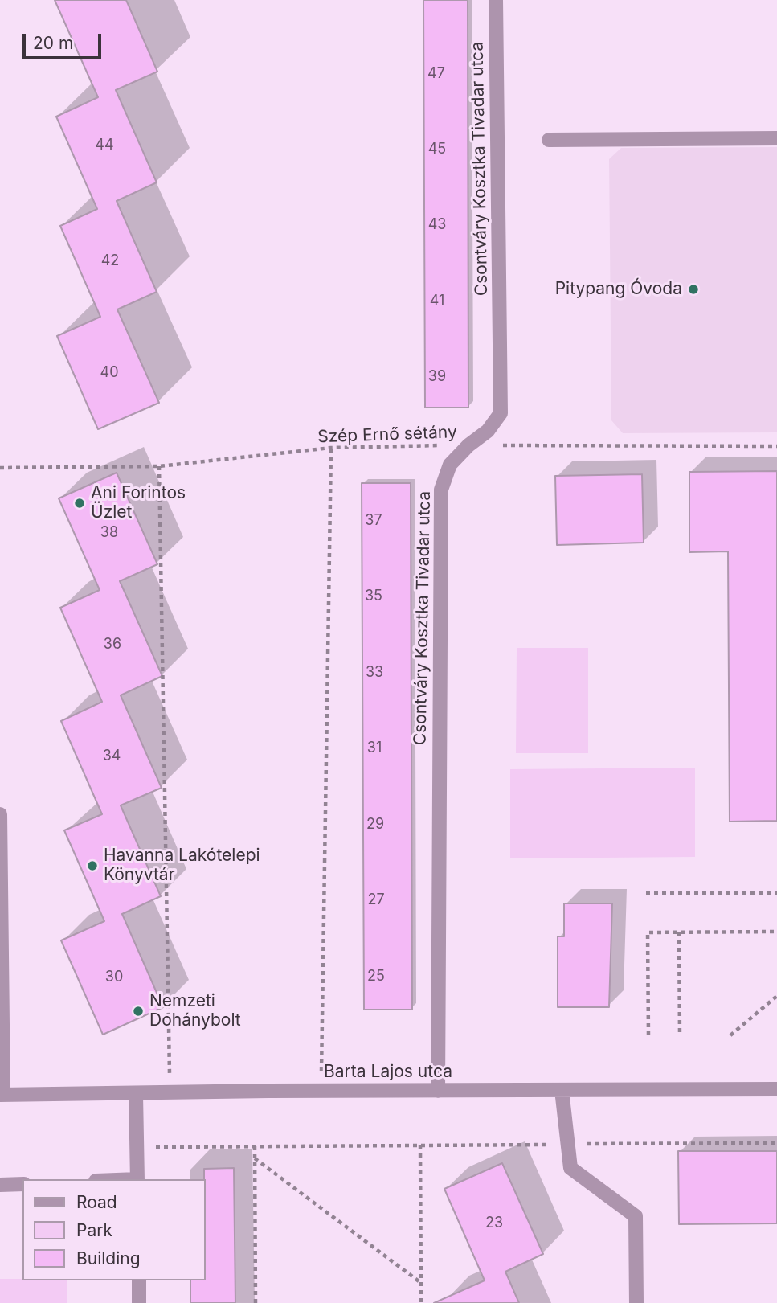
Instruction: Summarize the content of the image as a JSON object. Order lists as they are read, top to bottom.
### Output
{
  "streets": {
    "street": ["Csontváry Kosztka Tivadar utca", "Barta Lajos utca"],
    "path": ["Szép Ernő sétány"]
  },
  "crossings": [
    ["Csontváry Kosztka Tivadar utca", "Szép Ernő sétány"],
    ["Csontváry Kosztka Tivadar utca", "Barta Lajos utca"]
  ],
  "places": [
    "Pitypang Óvoda",
    "Ani Forintos Üzlet",
    "Havanna Lakótelepi Könyvtár",
    "Nemzeti Dohánybolt"
  ],
  "house_numbers": [
    "47",
    "44",
    "45",
    "43",
    "42",
    "41",
    "40",
    "39",
    "37",
    "38",
    "35",
    "36",
    "33",
    "31",
    "34",
    "29",
    "27",
    "25",
    "30",
    "23"
  ],
  "legend": ["Road", "Park", "Building"],
  "scale_bar": "20 m"
}
